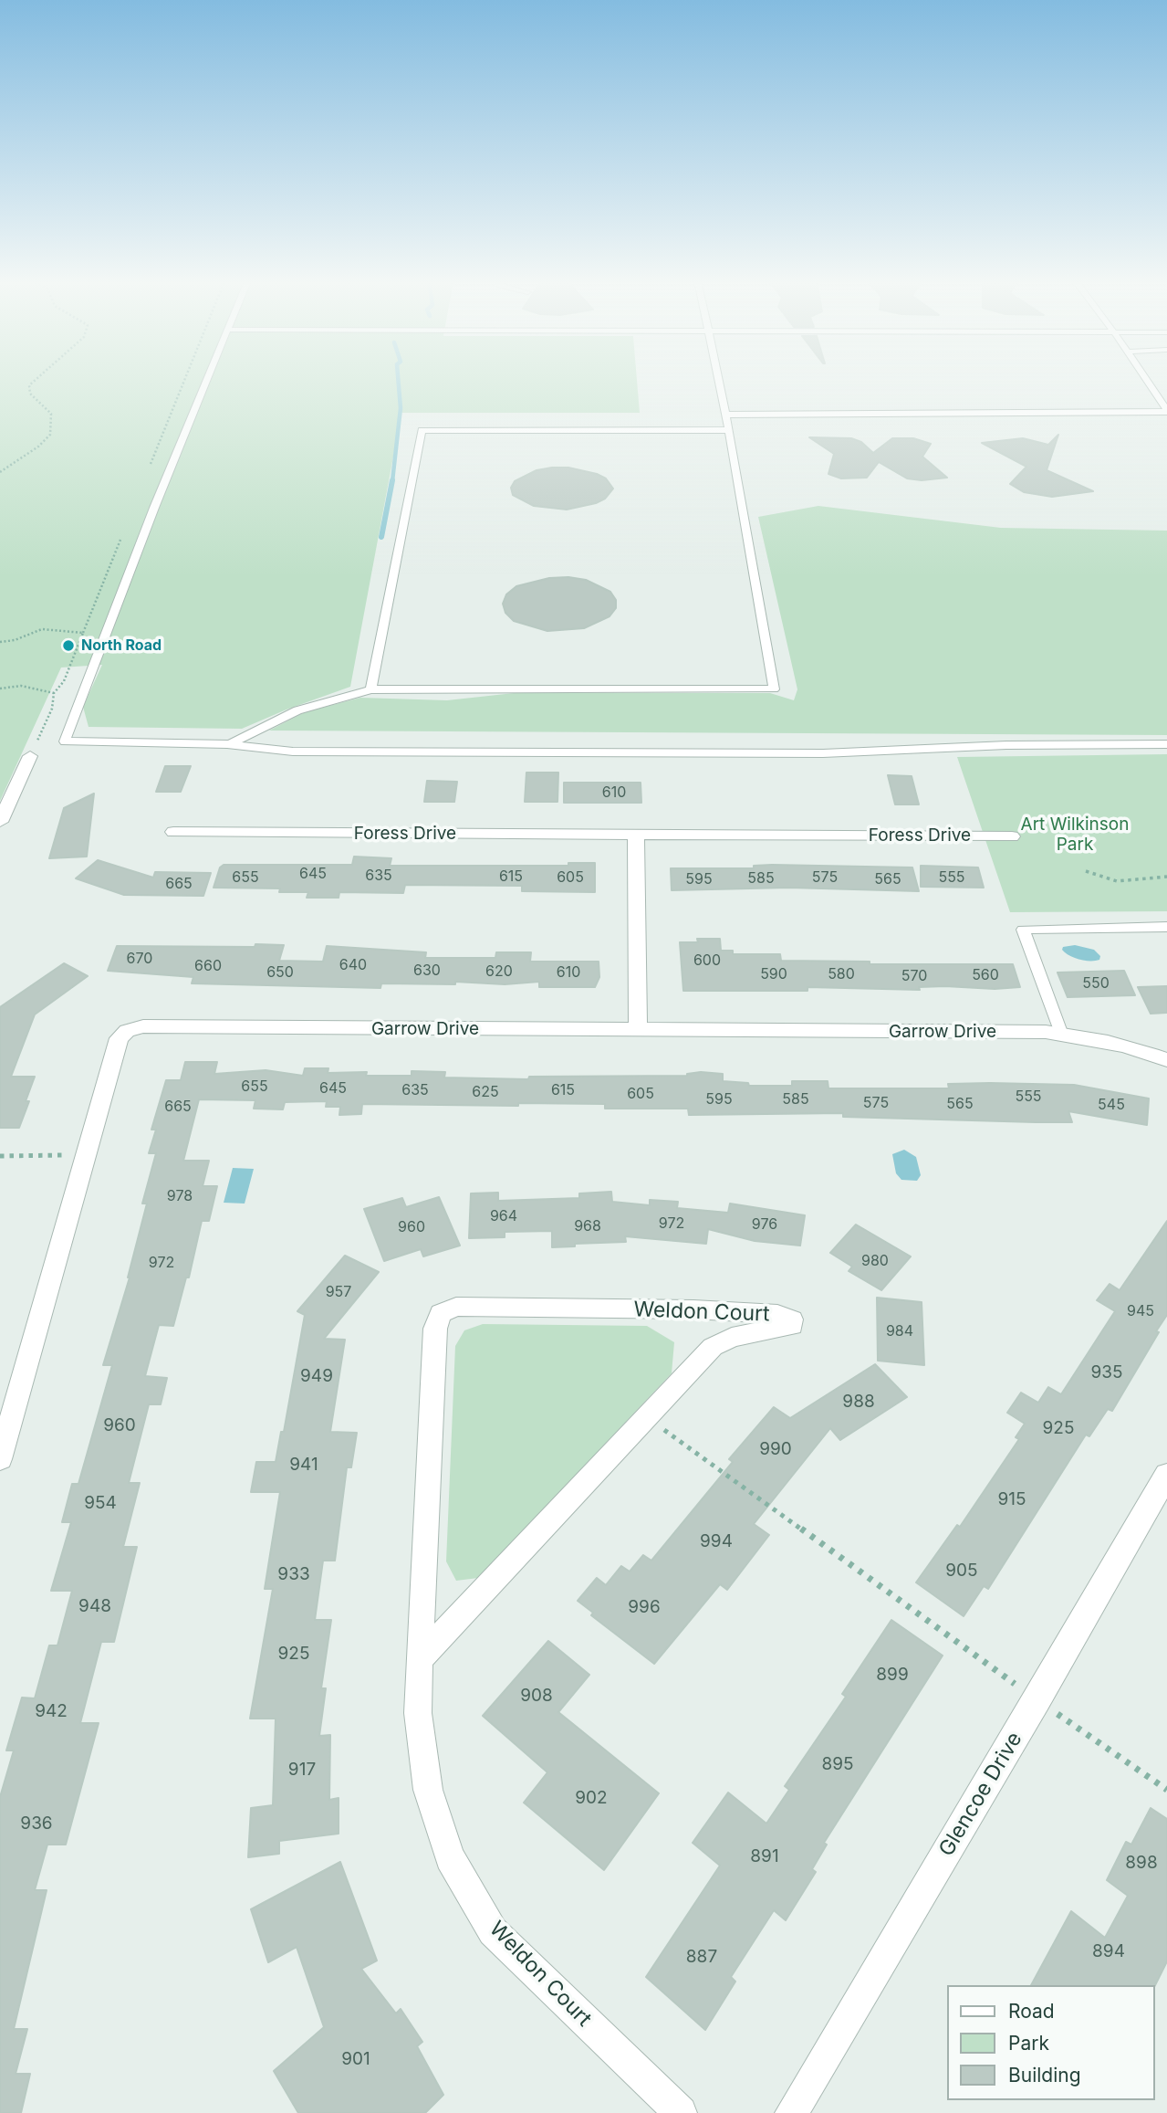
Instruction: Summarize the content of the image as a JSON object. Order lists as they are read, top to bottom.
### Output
{
  "streets": {
    "street": [
      "Foress Drive",
      "Garrow Drive",
      "Weldon Court",
      "Glencoe Drive"
    ]
  },
  "parks": ["Art Wilkinson Park"],
  "places": ["North Road"],
  "house_numbers": [
    "610",
    "645",
    "635",
    "615",
    "655",
    "605",
    "575",
    "555",
    "585",
    "595",
    "565",
    "665",
    "670",
    "600",
    "640",
    "660",
    "630",
    "620",
    "650",
    "610",
    "590",
    "580",
    "560",
    "570",
    "550",
    "655",
    "645",
    "635",
    "615",
    "625",
    "605",
    "555",
    "595",
    "585",
    "575",
    "565",
    "545",
    "665",
    "978",
    "964",
    "972",
    "976",
    "968",
    "960",
    "980",
    "972",
    "957",
    "945",
    "984",
    "935",
    "949",
    "988",
    "960",
    "925",
    "990",
    "941",
    "915",
    "954",
    "994",
    "905",
    "933",
    "948",
    "996",
    "925",
    "899",
    "908",
    "942",
    "895",
    "917",
    "902",
    "936",
    "891",
    "898",
    "894",
    "887",
    "901"
  ],
  "legend": ["Road", "Park", "Building"]
}
